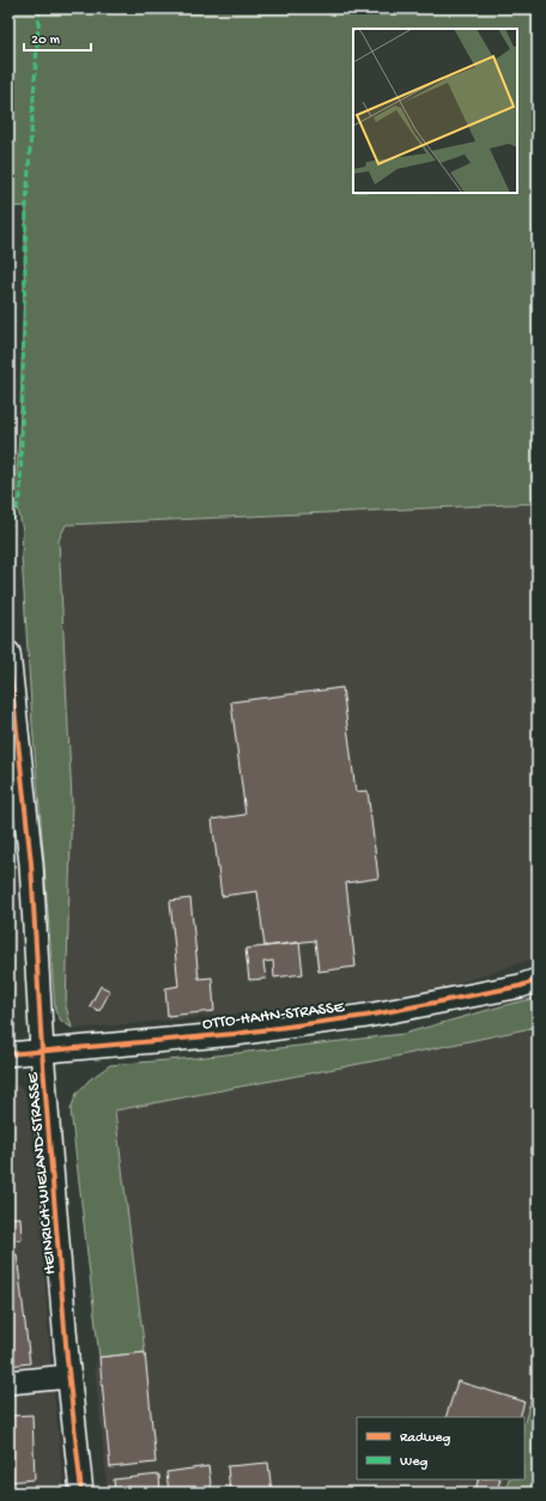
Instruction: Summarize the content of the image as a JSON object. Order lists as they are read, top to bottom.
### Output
{
  "streets": {
    "street": ["OTTO-HAHN-STRASSE", "HEINRICH-WIELAND-STRASSE"]
  },
  "crossings": [
    ["OTTO-HAHN-STRASSE", "HEINRICH-WIELAND-STRASSE"]
  ],
  "legend": ["Radweg", "Weg"],
  "scale_bar": "20 m"
}
